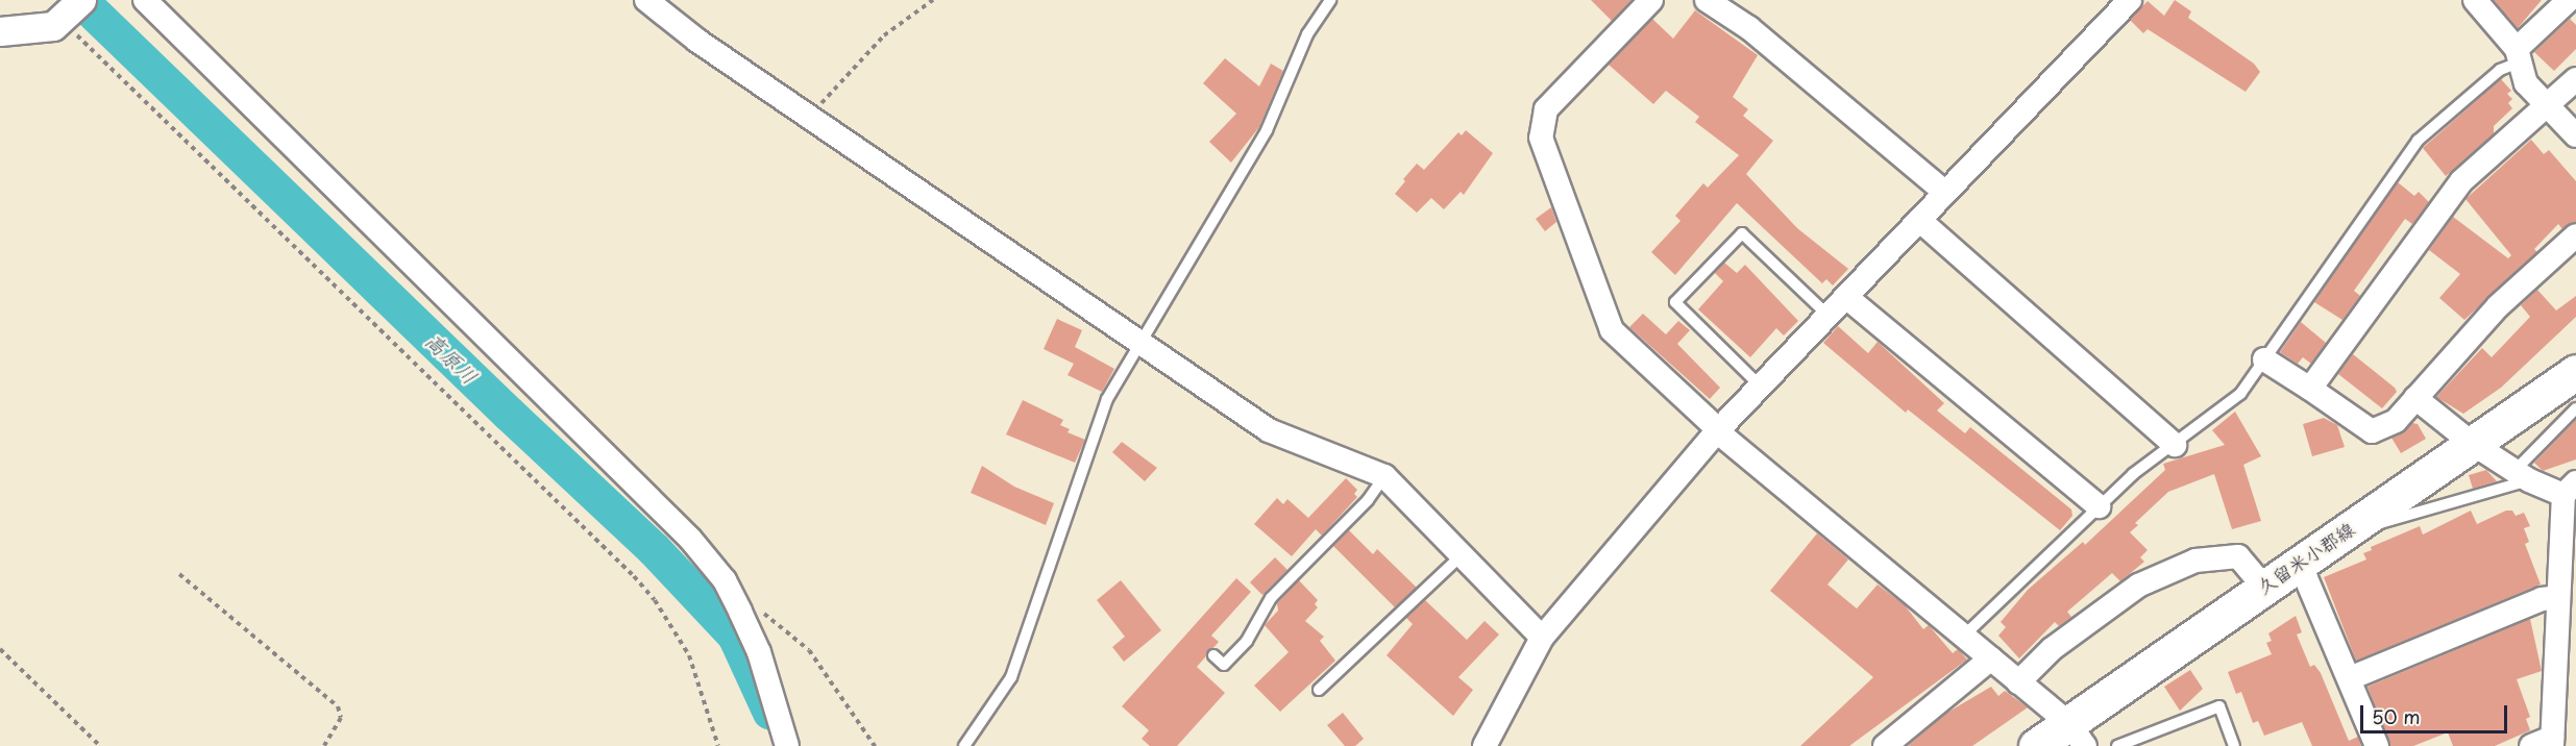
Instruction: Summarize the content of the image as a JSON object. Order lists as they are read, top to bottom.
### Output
{
  "streets": {
    "main road": ["久留米小郡線"]
  },
  "water": ["高原川"],
  "scale_bar": "50 m"
}
